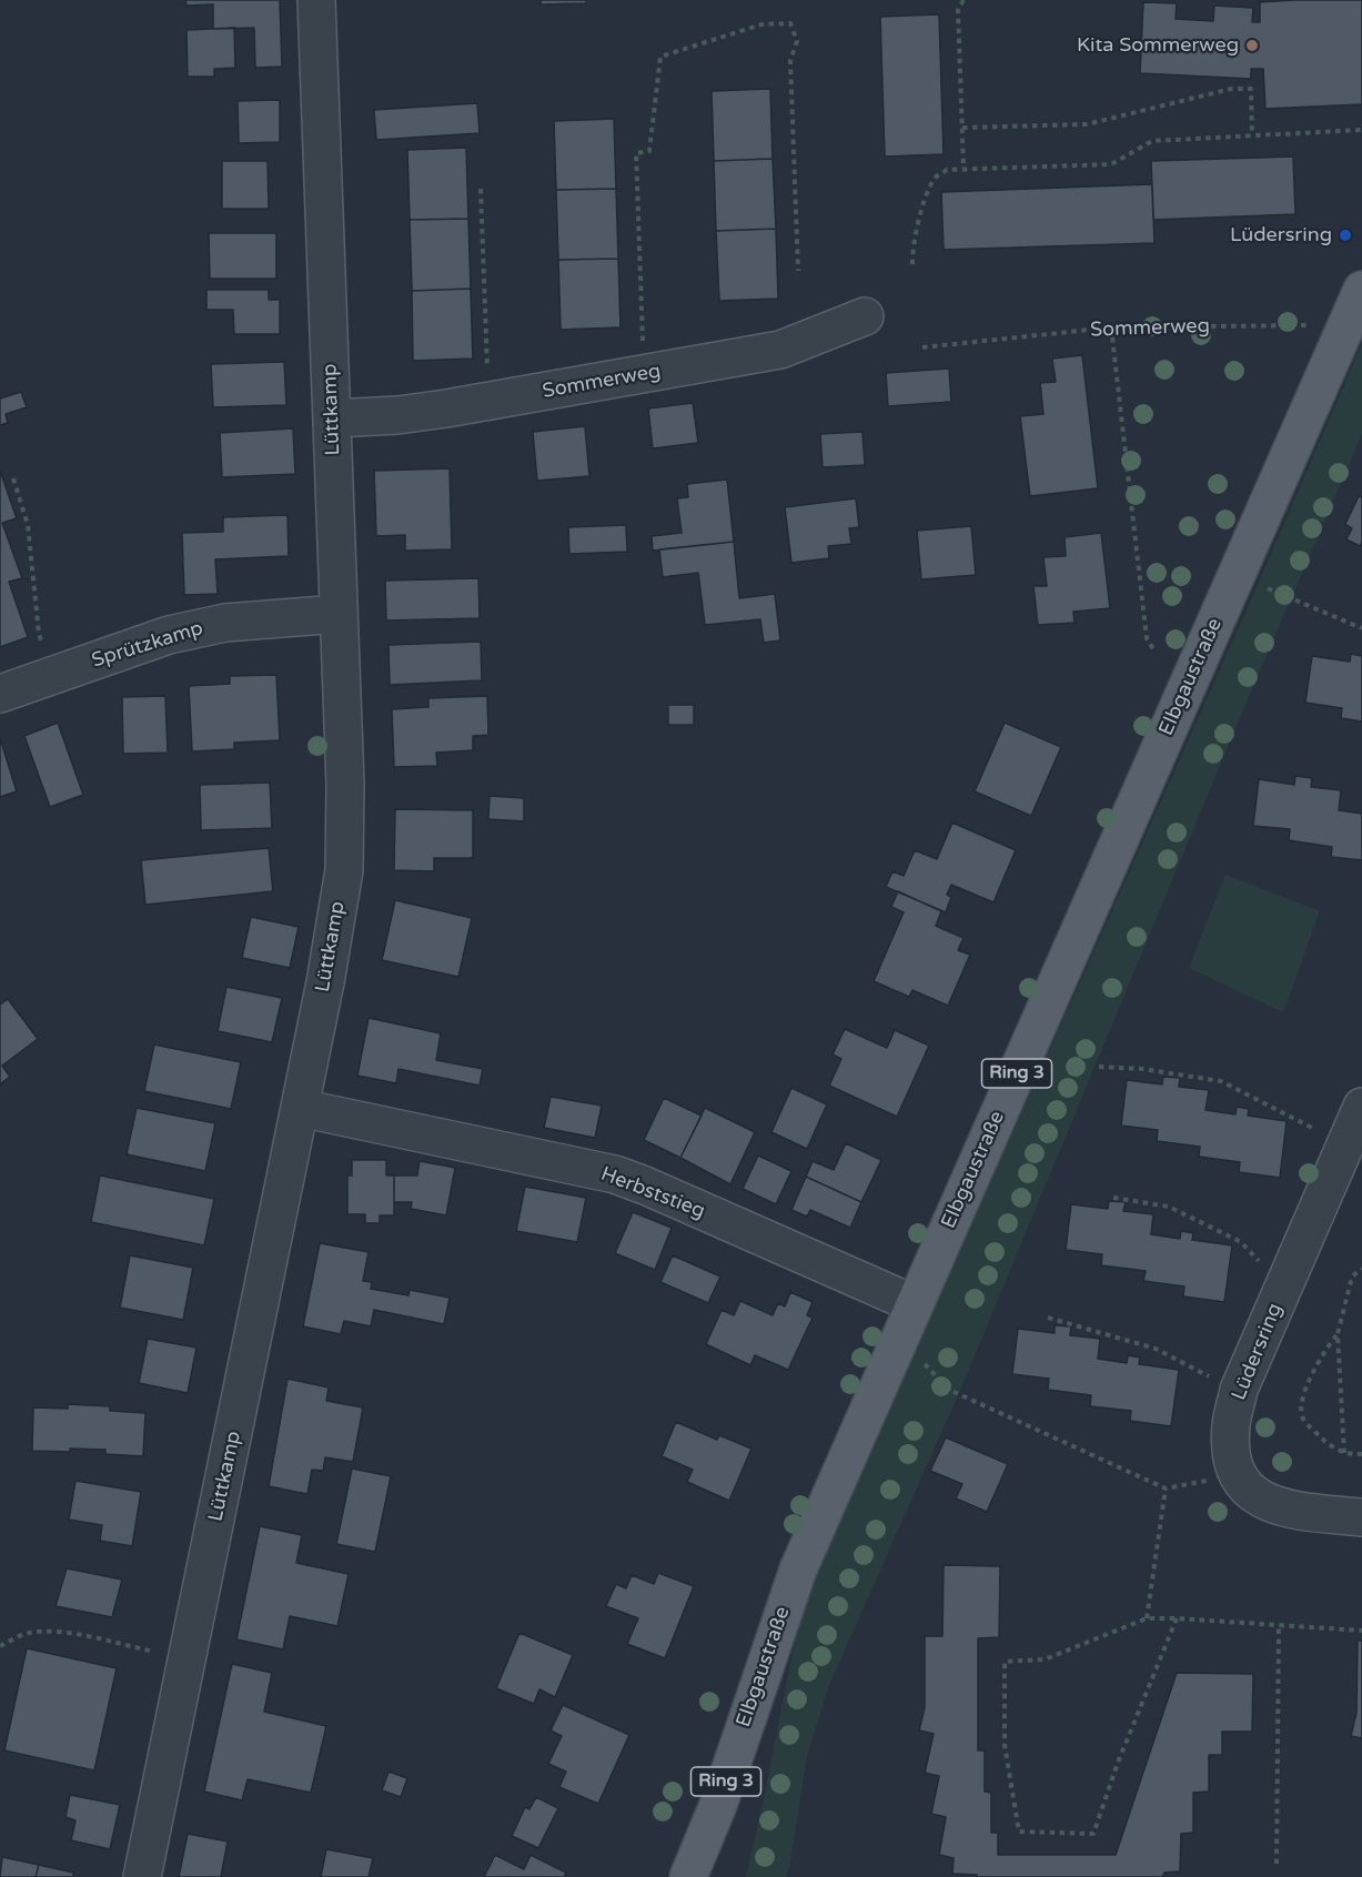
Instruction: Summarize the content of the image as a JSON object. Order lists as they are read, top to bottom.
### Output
{
  "streets": {
    "main road": ["Elbgaustraße", "Ring 3"],
    "street": [
      "Sommerweg",
      "Lüttkamp",
      "Sprützkamp",
      "Herbststieg",
      "Lüdersring"
    ]
  },
  "crossings": [
    ["Sommerweg", "Lüttkamp"],
    ["Lüttkamp", "Sprützkamp"],
    ["Lüttkamp", "Herbststieg"],
    ["Elbgaustraße", "Herbststieg"]
  ],
  "places": ["Kita Sommerweg", "Lüdersring"]
}
